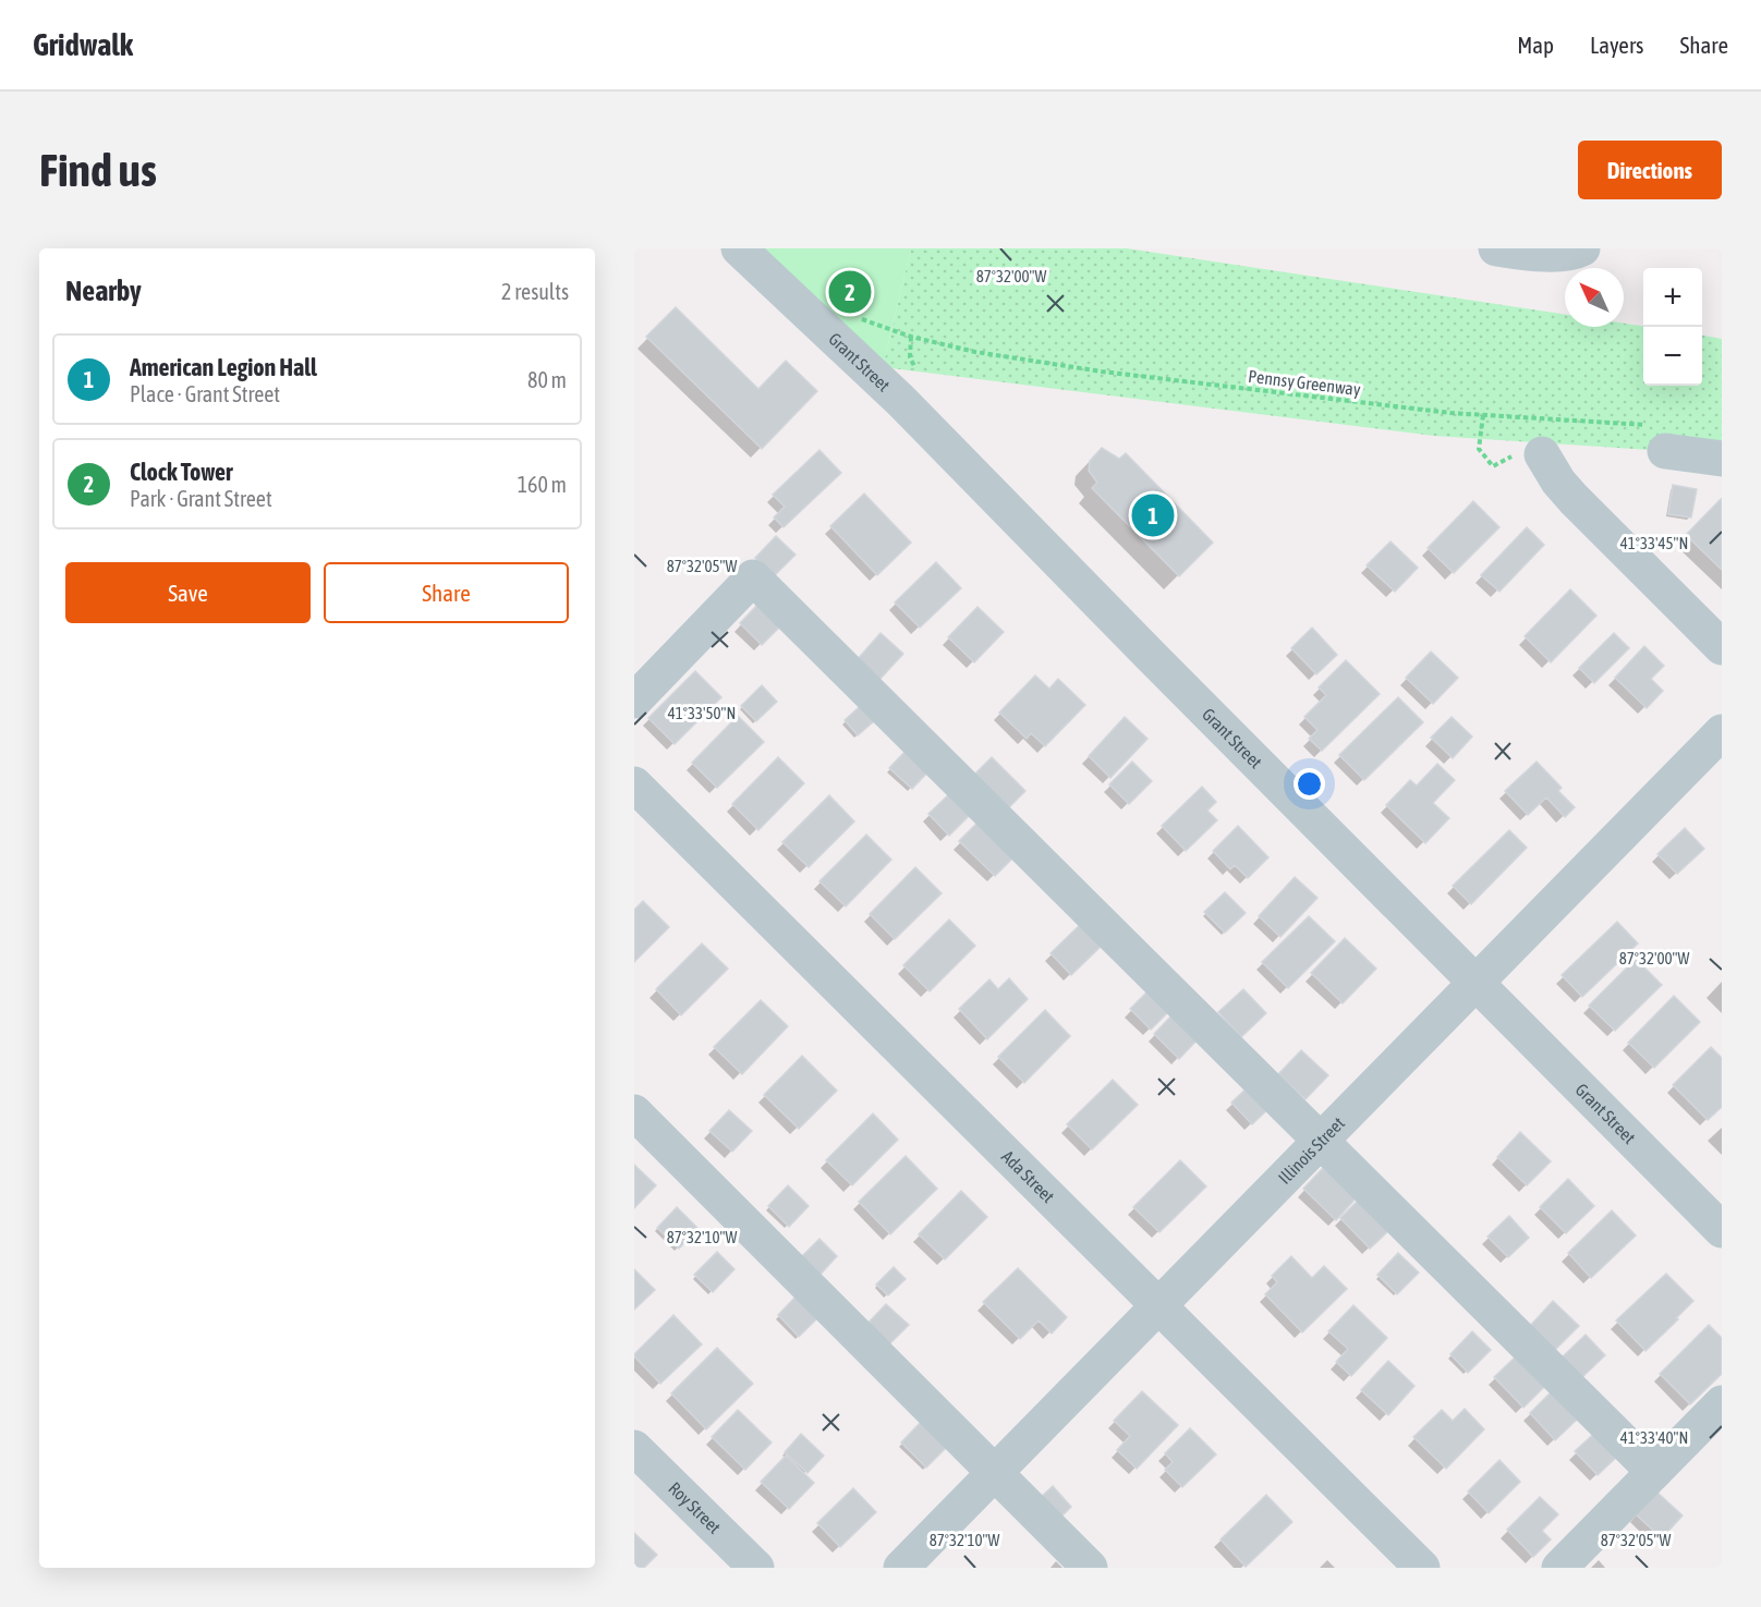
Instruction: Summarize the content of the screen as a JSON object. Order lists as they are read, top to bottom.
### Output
{
  "streets": {
    "street": [
      "Grant Street",
      "Illinois Street",
      "Ada Street",
      "Roy Street"
    ],
    "path": ["Pennsy Greenway"]
  },
  "crossings": [
    ["Grant Street", "Illinois Street"],
    ["Illinois Street", "Ada Street"]
  ],
  "north": "top left",
  "page": {
    "header": "Gridwalk",
    "nav": ["Map", "Layers", "Share"],
    "buttons": [
      "Directions",
      ["Save", "Share"]
    ],
    "title": "Find us",
    "heading": ["Nearby", "2 results"],
    "map_buttons": ["+", "−"],
    "pins": ["2", "1"],
    "list": [
      {
        "mark": "1",
        "name": "American Legion Hall",
        "note": "Place · Grant Street",
        "value": "80 m"
      },
      {
        "mark": "2",
        "name": "Clock Tower",
        "note": "Park · Grant Street",
        "value": "160 m"
      }
    ]
  },
  "coordinates": [
    "87°32'00\"W",
    "41°33'45\"N",
    "87°32'05\"W",
    "41°33'50\"N",
    "87°32'10\"W",
    "41°33'40\"N"
  ]
}
